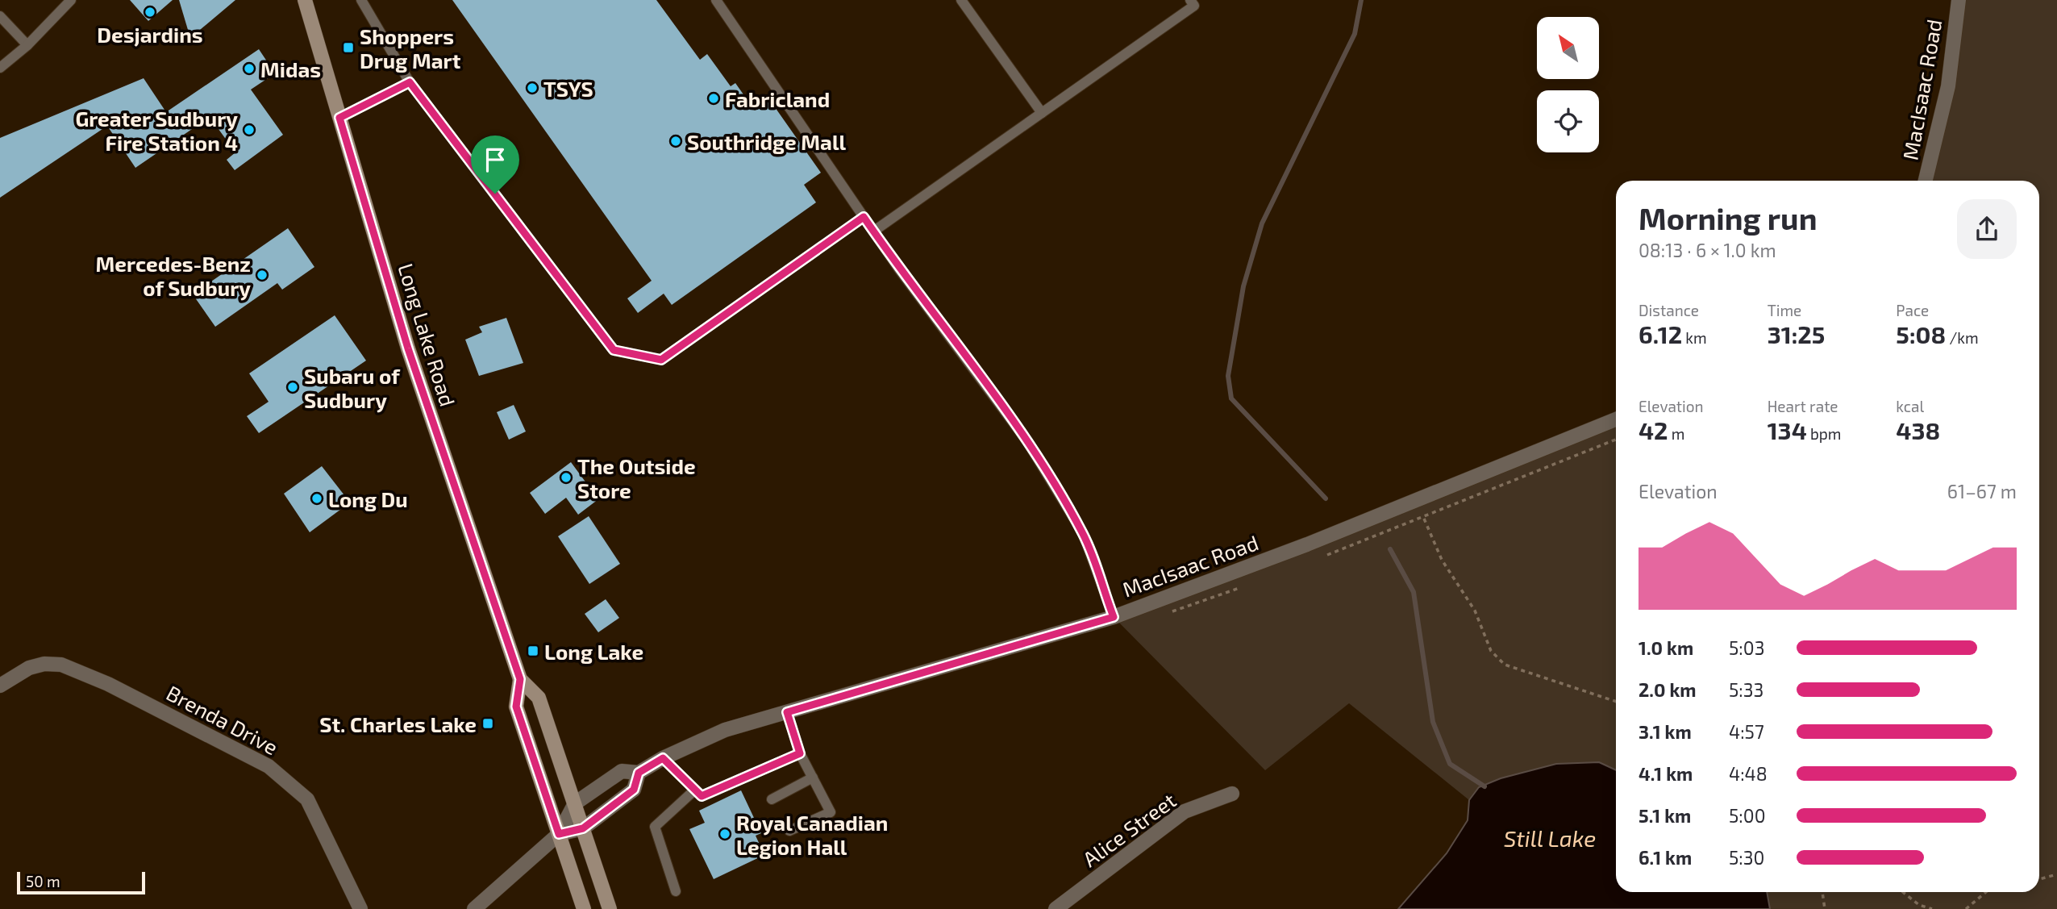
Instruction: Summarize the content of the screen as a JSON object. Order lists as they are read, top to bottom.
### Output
{
  "streets": {
    "main road": ["Long Lake Road"],
    "street": ["MacIsaac Road", "Brenda Drive", "Alice Street"]
  },
  "crossings": [
    ["MacIsaac Road", "Long Lake Road"]
  ],
  "water": ["Still Lake"],
  "places": {
    "other": [
      "Desjardins",
      "Midas",
      "TSYS",
      "Fabricland",
      "Greater Sudbury Fire Station 4",
      "Southridge Mall",
      "Mercedes-Benz of Sudbury",
      "Subaru of Sudbury",
      "The Outside Store",
      "Long Du",
      "Royal Canadian Legion Hall"
    ],
    "transit": ["Shoppers Drug Mart", "Long Lake", "St. Charles Lake"]
  },
  "scale_bar": "50 m",
  "north": "top left",
  "page": {
    "heading": ["Morning run", "08:13 · 6 × 1.0 km"],
    "stats": [
      ["Distance", "6.12 km"],
      ["Time", "31:25"],
      ["Pace", "5:08 /km"],
      ["Elevation", "42 m"],
      ["Heart rate", "134 bpm"],
      ["kcal", "438"]
    ],
    "chart": ["Elevation", "61–67 m"],
    "list": [
      {
        "name": "1.0 km",
        "note": "5:03"
      },
      {
        "name": "2.0 km",
        "note": "5:33"
      },
      {
        "name": "3.1 km",
        "note": "4:57"
      },
      {
        "name": "4.1 km",
        "note": "4:48"
      },
      {
        "name": "5.1 km",
        "note": "5:00"
      },
      {
        "name": "6.1 km",
        "note": "5:30"
      }
    ],
    "scale": "50 m"
  }
}
